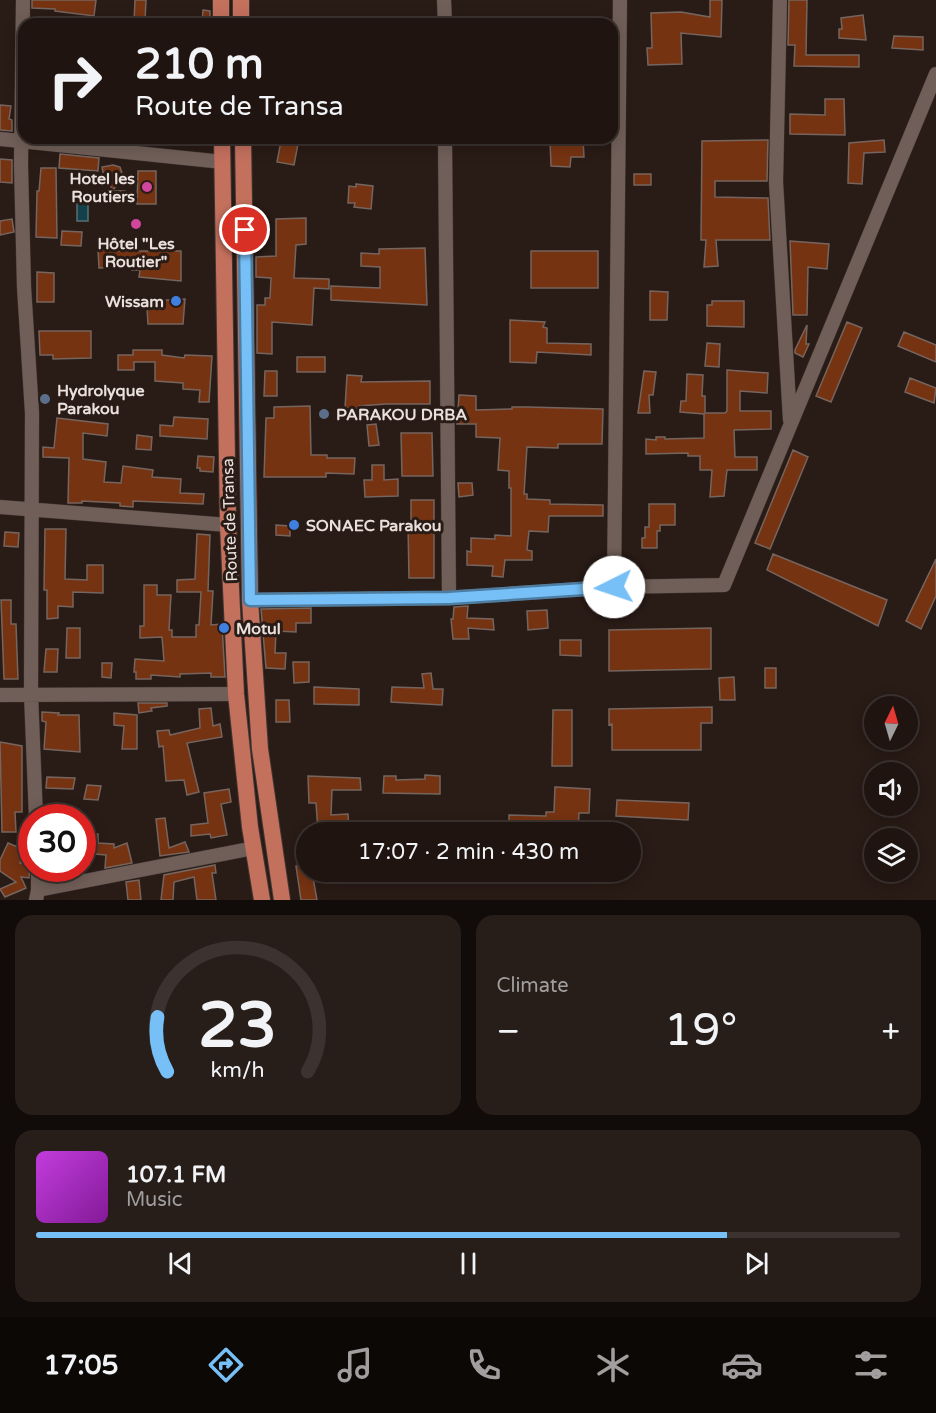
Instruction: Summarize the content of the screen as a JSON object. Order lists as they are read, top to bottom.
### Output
{
  "streets": {
    "main road": ["Route de Transa"]
  },
  "places": [
    "Hotel les Routiers",
    "Hôtel \"Les Routier\"",
    "Wissam",
    "Hydrolyque Parakou",
    "PARAKOU DRBA",
    "SONAEC Parakou",
    "Motul"
  ],
  "north": "top",
  "page": {
    "turn": ["210 m", "Route de Transa"],
    "limit": "30",
    "trip": "17:07 · 2 min · 430 m",
    "tile": "Climate",
    "heat": ["−", "19°", "+"],
    "song": ["107.1 FM", "Music"],
    "tabs": "17:05",
    "gauge": ["23", "km/h"]
  }
}
